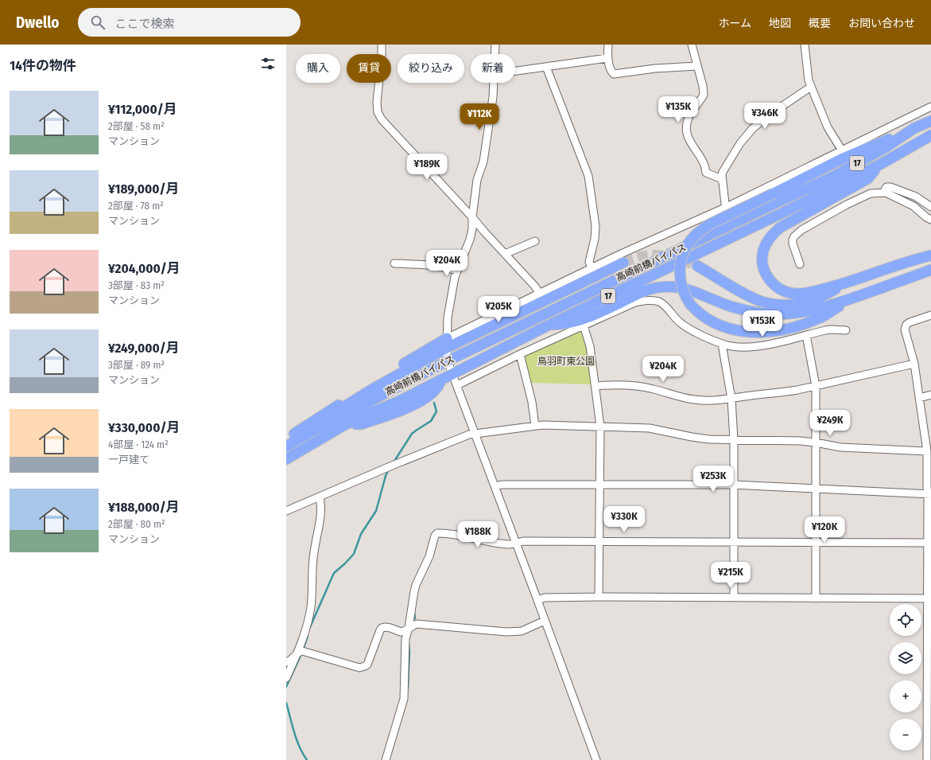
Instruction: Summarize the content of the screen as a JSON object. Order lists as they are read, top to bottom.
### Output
{
  "streets": {
    "highway": ["17", "高崎前橋バイパス"]
  },
  "parks": ["鳥羽町東公園"],
  "page": {
    "header": "Dwello",
    "search": "ここで検索",
    "nav": [
      "ホーム",
      "地図",
      "概要",
      "お問い合わせ"
    ],
    "heading": "14件の物件",
    "chip": [
      "購入",
      "賃貸",
      "絞り込み",
      "新着"
    ],
    "list": [
      {
        "name": "¥112,000/月",
        "note": "2部屋 · 58 m² · マンション"
      },
      {
        "name": "¥189,000/月",
        "note": "2部屋 · 78 m² · マンション"
      },
      {
        "name": "¥204,000/月",
        "note": "3部屋 · 83 m² · マンション"
      },
      {
        "name": "¥249,000/月",
        "note": "3部屋 · 89 m² · マンション"
      },
      {
        "name": "¥330,000/月",
        "note": "4部屋 · 124 m² · 一戸建て"
      },
      {
        "name": "¥188,000/月",
        "note": "2部屋 · 80 m² · マンション"
      }
    ],
    "price": [
      "¥135K",
      "¥346K",
      "¥112K",
      "¥189K",
      "¥204K",
      "¥205K",
      "¥153K",
      "¥204K",
      "¥249K",
      "¥253K",
      "¥330K",
      "¥120K",
      "¥188K",
      "¥215K"
    ],
    "map_buttons": ["+", "−"]
  }
}
